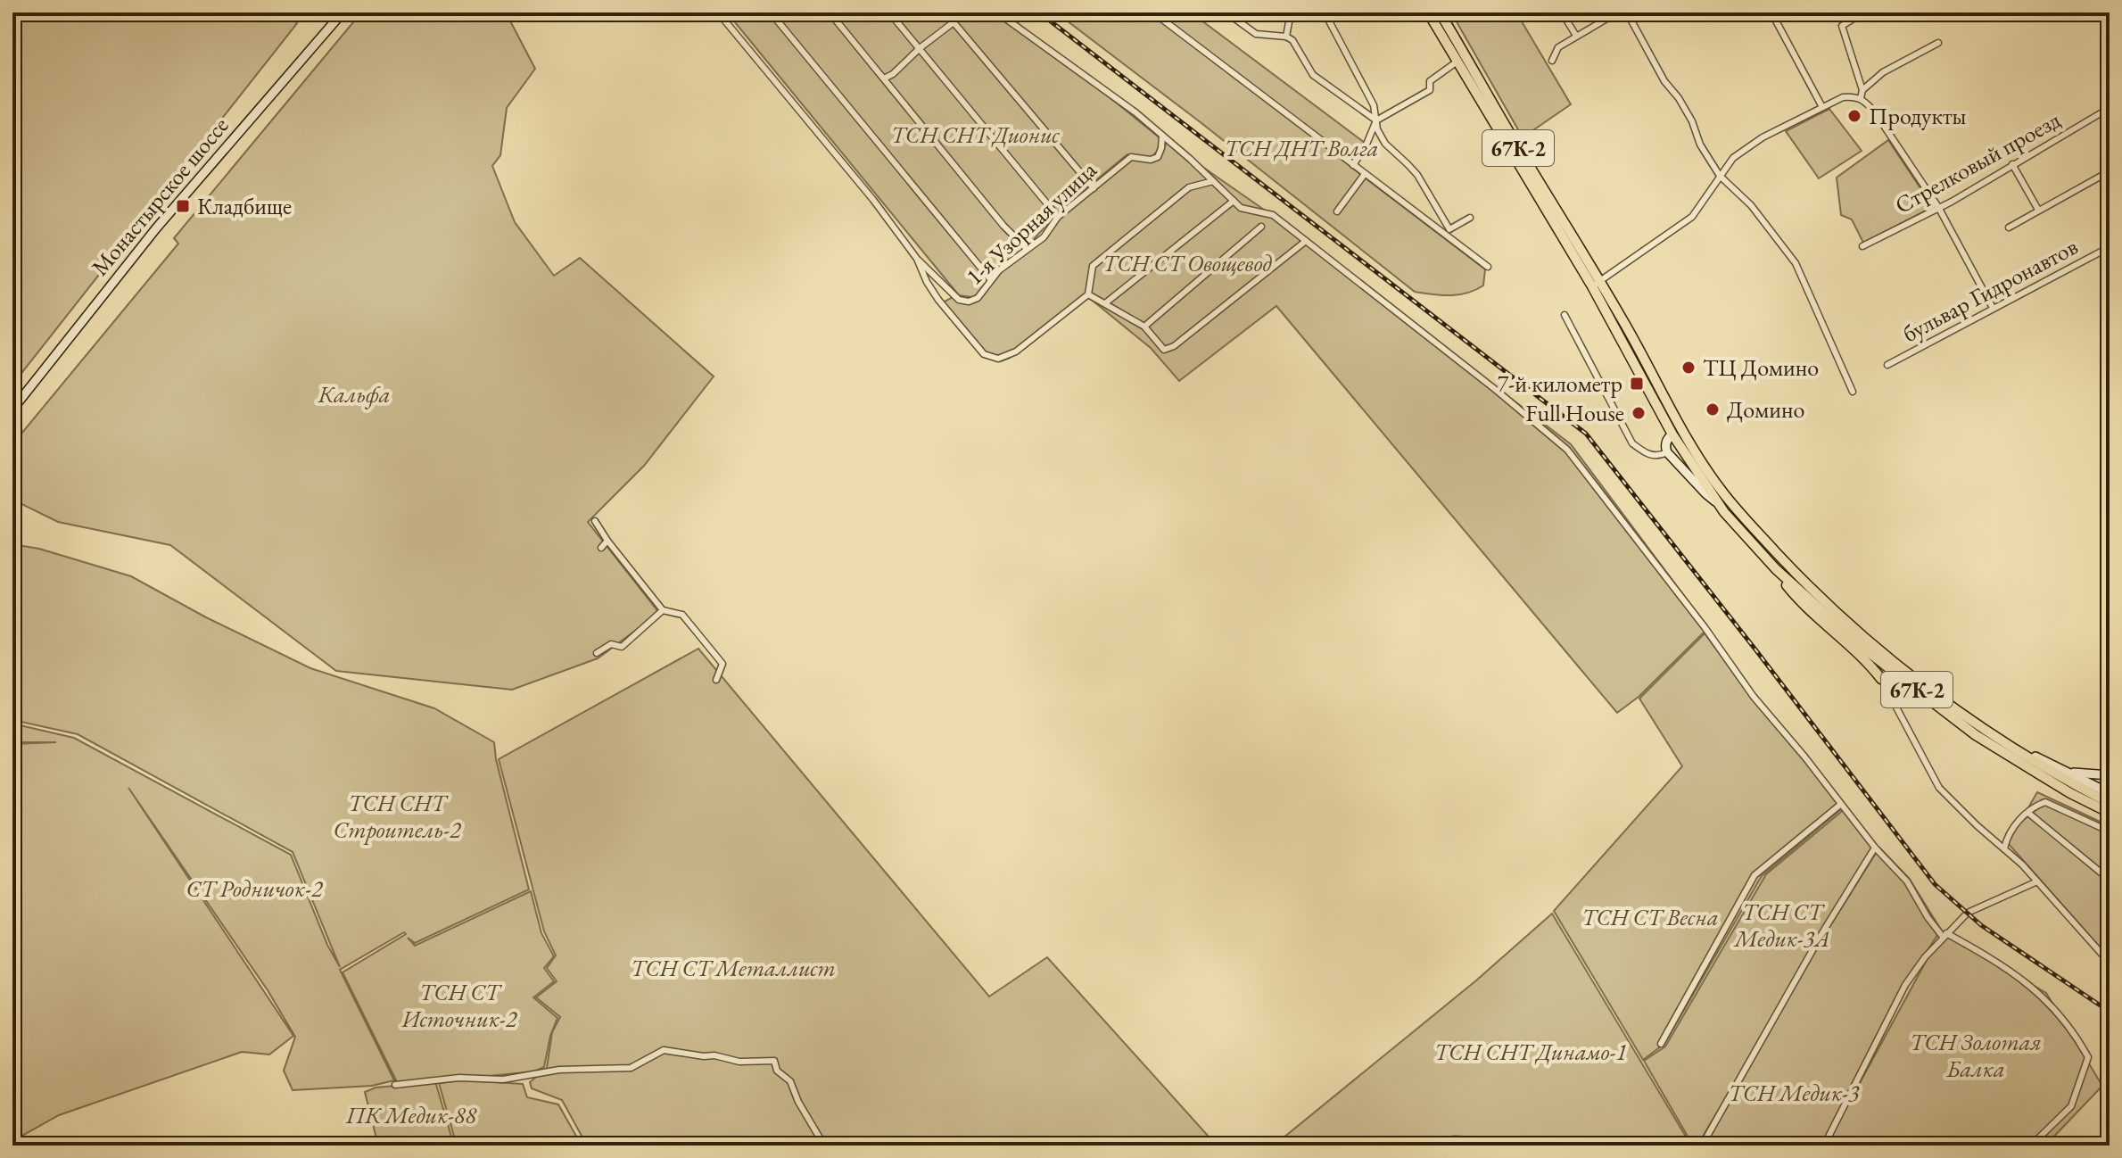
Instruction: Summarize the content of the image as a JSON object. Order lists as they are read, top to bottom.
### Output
{
  "streets": {
    "main road": ["67К-2", "Монастырское шоссе"],
    "street": ["Стрелковый проезд", "1-я Узорная улица", "бульвар Гидронавтов"]
  },
  "parks": [
    "ТСН СНТ Дионис",
    "ТСН ДНТ Волга",
    "ТСН СТ Овощевод",
    "Кальфа",
    "ТСН СНТ Строитель-2",
    "СТ Родничок-2",
    "ТСН СТ Медик-3А",
    "ТСН СТ Весна",
    "ТСН СТ Металлист",
    "ТСН СТ Источник-2",
    "ТСН Золотая Балка",
    "ТСН СНТ Динамо-1",
    "ТСН Медик-3",
    "ПК Медик-88"
  ],
  "places": {
    "other": [
      "Продукты",
      "ТЦ Домино",
      "Домино",
      "Full House"
    ],
    "transit": ["Кладбище", "7-й километр"]
  }
}
